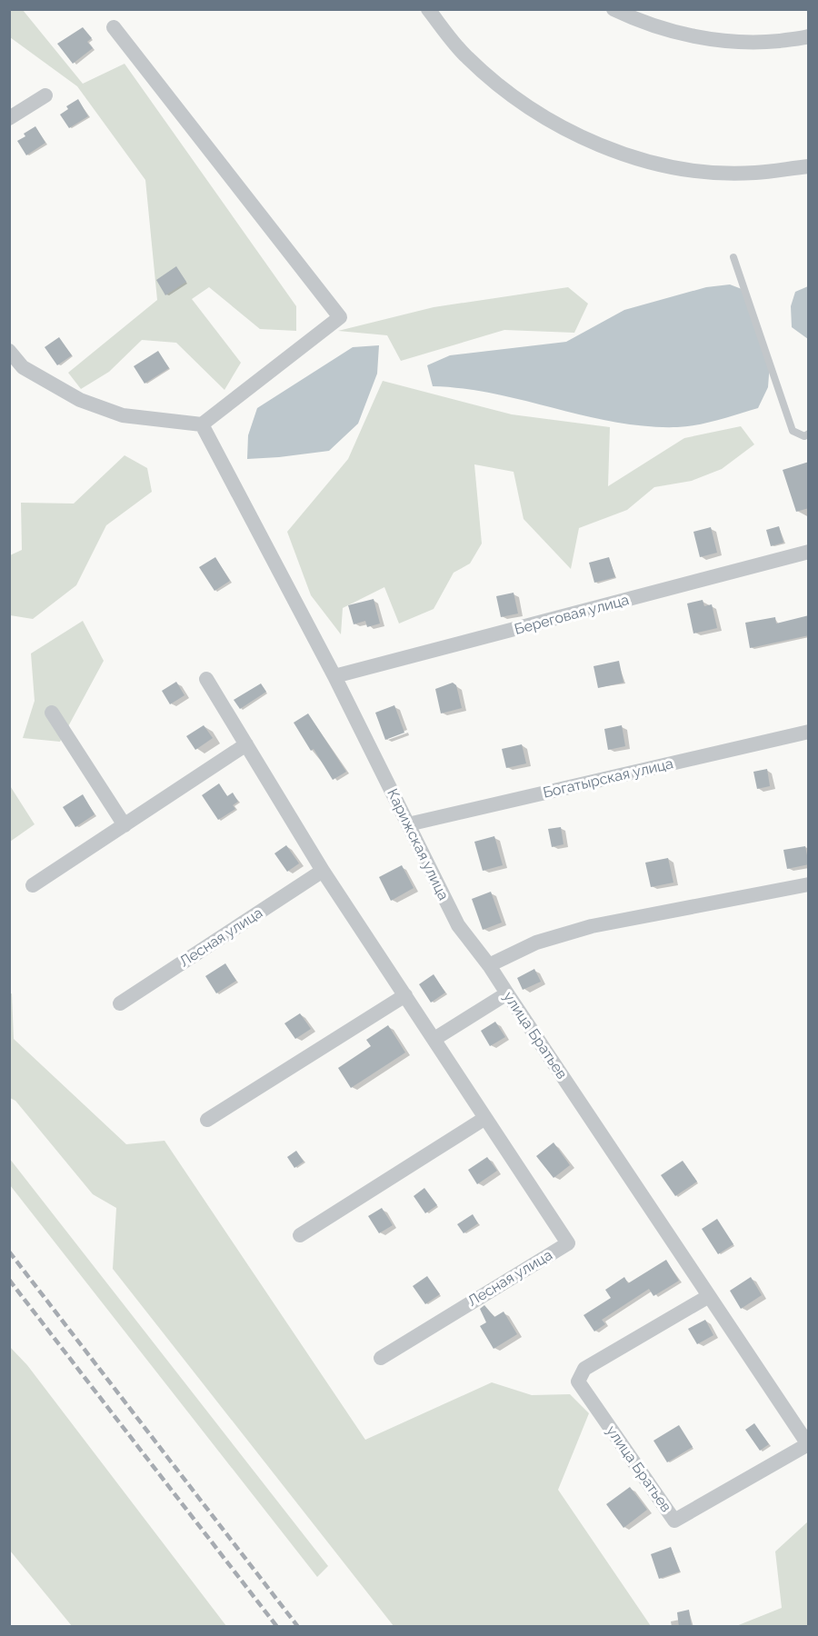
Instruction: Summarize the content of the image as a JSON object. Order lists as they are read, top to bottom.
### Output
{
  "streets": {
    "street": [
      "Береговая улица",
      "Богатырская улица",
      "Карижская улица",
      "Лесная улица",
      "улица Братьев"
    ]
  },
  "crossings": [
    ["Береговая улица", "Карижская улица"],
    ["Богатырская улица", "Карижская улица"],
    ["Карижская улица", "улица Братьев"]
  ]
}
